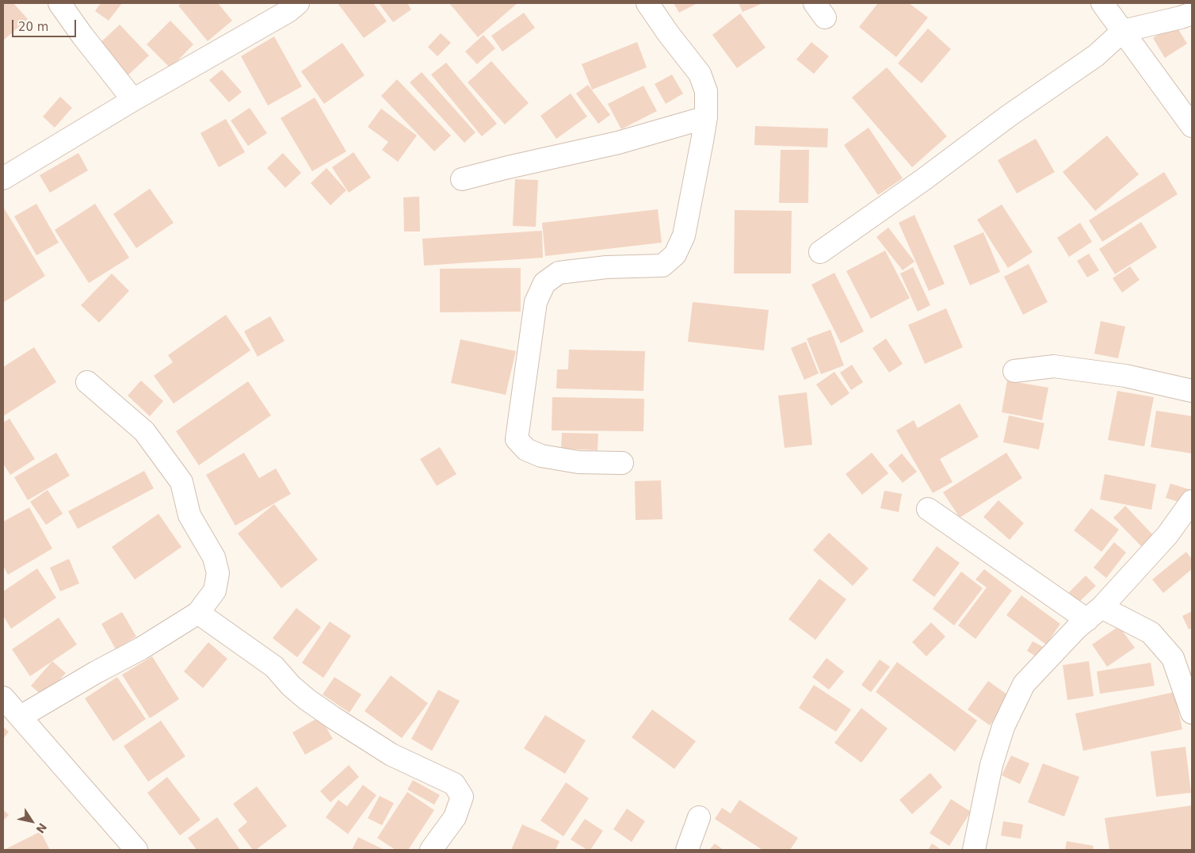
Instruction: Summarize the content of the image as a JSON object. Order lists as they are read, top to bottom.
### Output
{
  "scale_bar": "20 m",
  "north": "bottom right"
}
